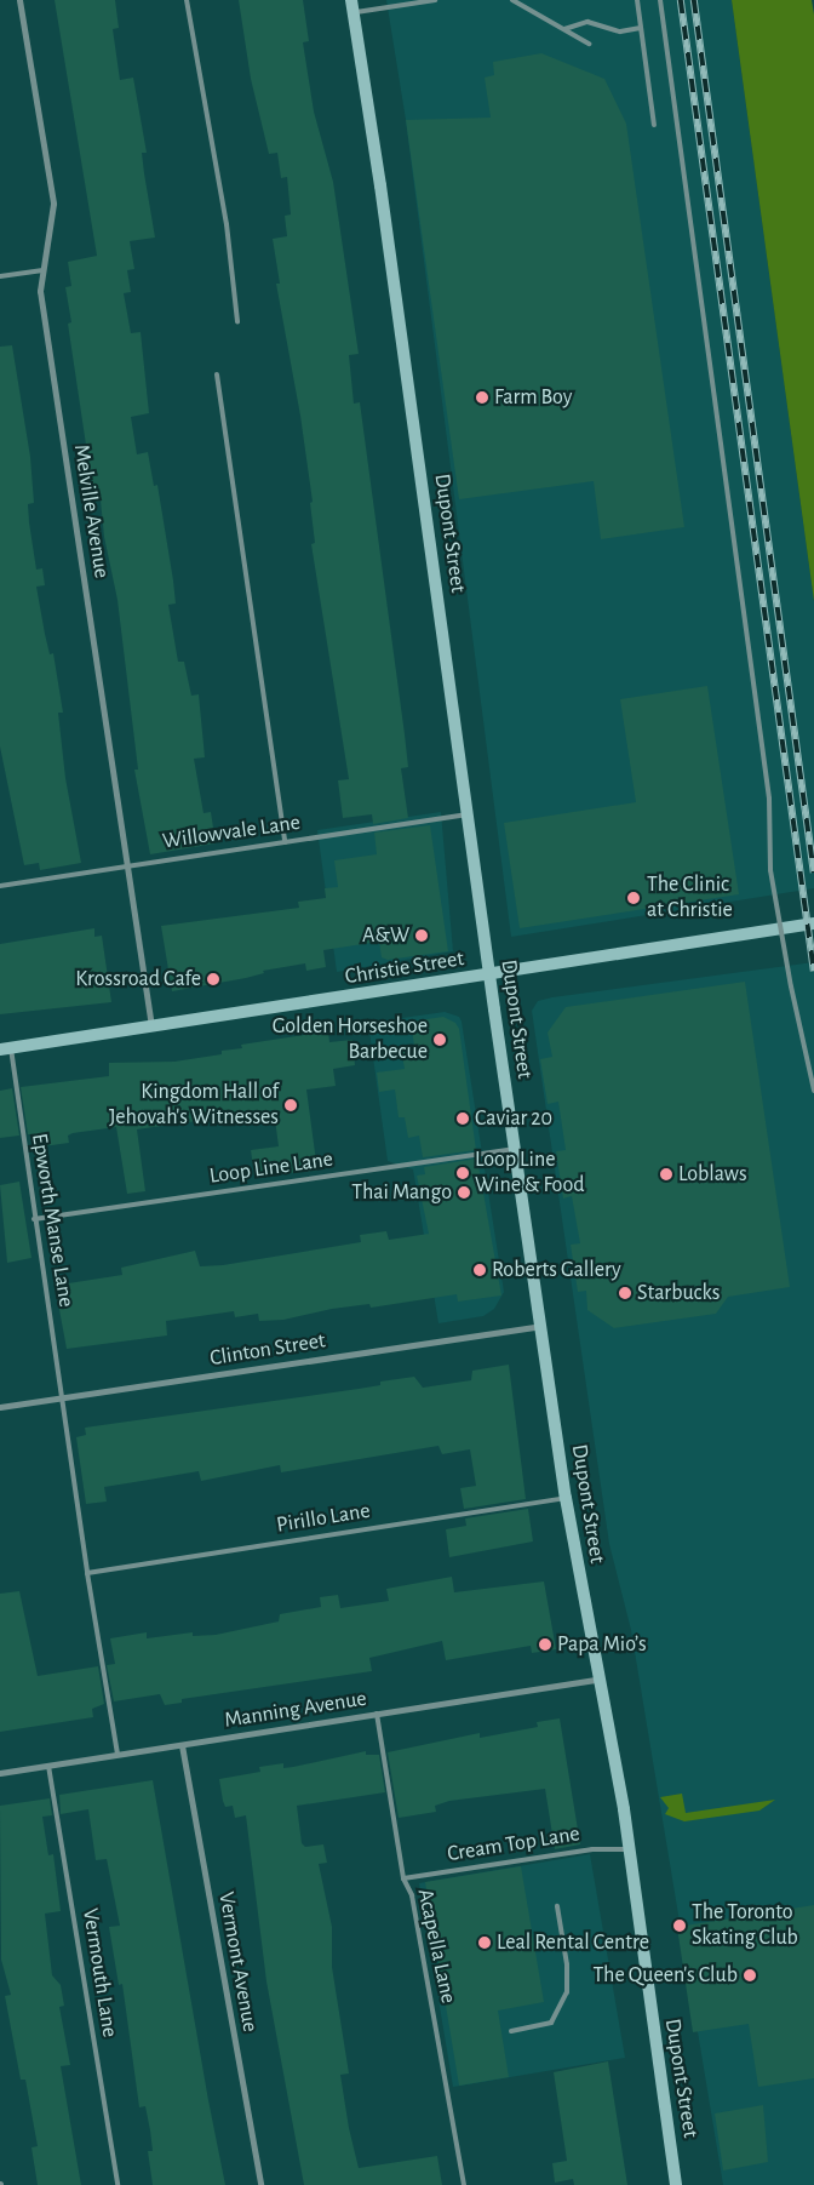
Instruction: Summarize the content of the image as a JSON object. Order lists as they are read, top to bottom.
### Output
{
  "streets": {
    "main road": ["Dupont Street", "Christie Street"],
    "street": [
      "Melville Avenue",
      "Clinton Street",
      "Manning Avenue",
      "Vermont Avenue"
    ],
    "lane": [
      "Willowvale Lane",
      "Loop Line Lane",
      "Epworth Manse Lane",
      "Pirillo Lane",
      "Cream Top Lane",
      "Acapella Lane",
      "Vermouth Lane"
    ]
  },
  "crossings": [
    ["Melville Avenue", "Willowvale Lane"],
    ["Melville Avenue", "Christie Street"],
    ["Dupont Street", "Willowvale Lane"],
    ["Dupont Street", "Christie Street"],
    ["Dupont Street", "Loop Line Lane"],
    ["Dupont Street", "Clinton Street"],
    ["Dupont Street", "Pirillo Lane"],
    ["Dupont Street", "Manning Avenue"],
    ["Dupont Street", "Cream Top Lane"],
    ["Christie Street", "Epworth Manse Lane"],
    ["Loop Line Lane", "Epworth Manse Lane"],
    ["Epworth Manse Lane", "Clinton Street"],
    ["Epworth Manse Lane", "Pirillo Lane"],
    ["Epworth Manse Lane", "Manning Avenue"],
    ["Manning Avenue", "Acapella Lane"],
    ["Manning Avenue", "Vermont Avenue"],
    ["Manning Avenue", "Vermouth Lane"],
    ["Cream Top Lane", "Acapella Lane"]
  ],
  "places": [
    "Farm Boy",
    "The Clinic at Christie",
    "A&W",
    "Krossroad Cafe",
    "Golden Horseshoe Barbecue",
    "Kingdom Hall of Jehovah's Witnesses",
    "Caviar 20",
    "Loop Line Wine & Food",
    "Loblaws",
    "Thai Mango",
    "Roberts Gallery",
    "Starbucks",
    "Papa Mio’s",
    "The Toronto Skating Club",
    "Leal Rental Centre",
    "The Queen's Club"
  ]
}
